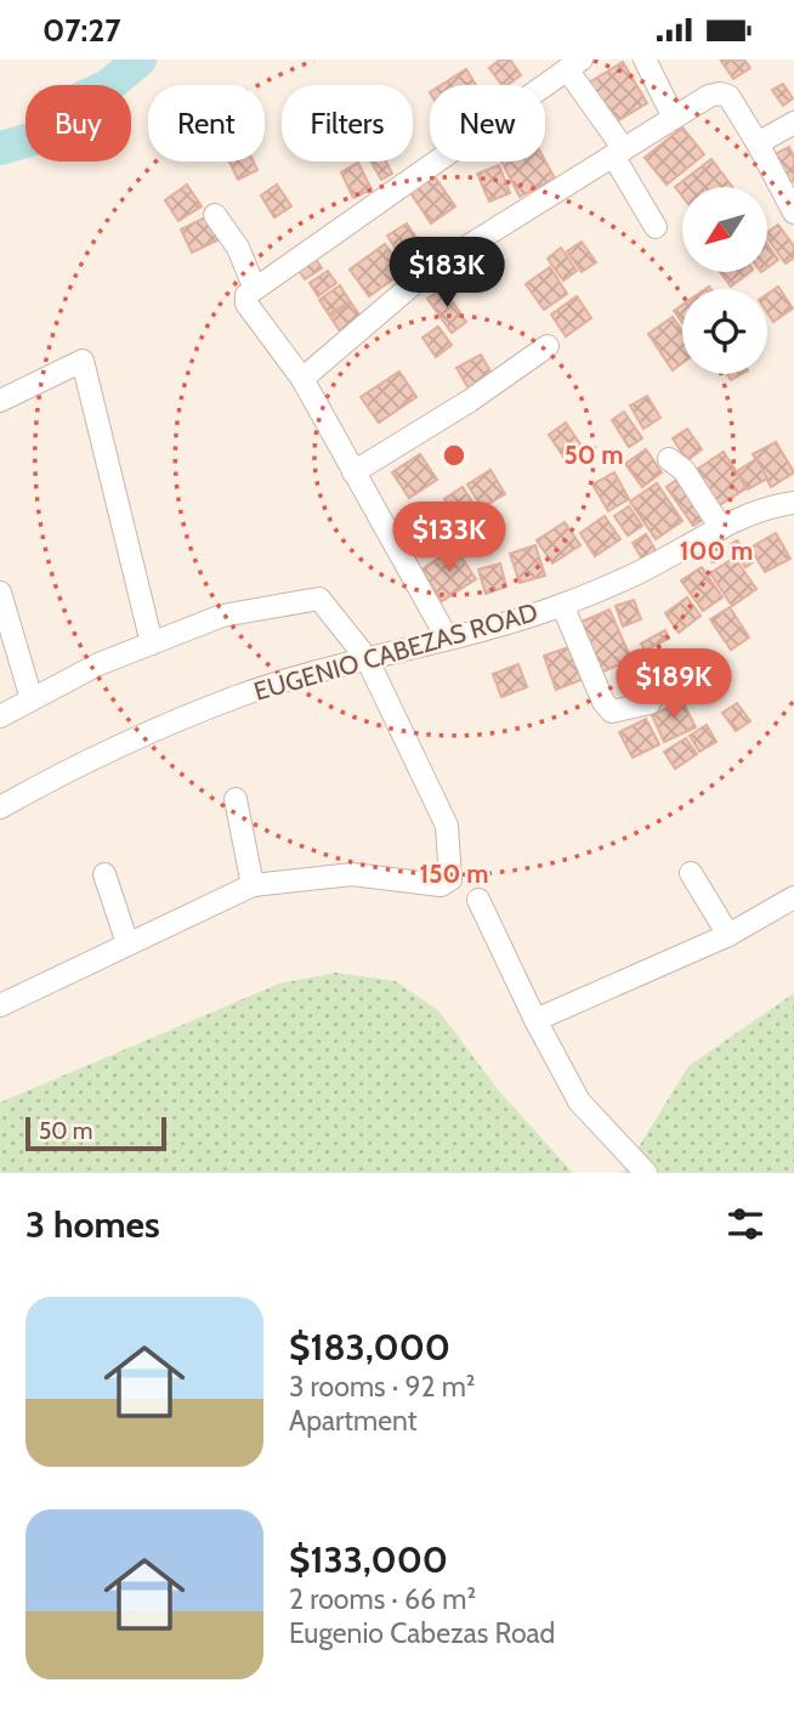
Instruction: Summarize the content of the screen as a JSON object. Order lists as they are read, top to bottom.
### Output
{
  "streets": {
    "street": ["EUGENIO CABEZAS ROAD"]
  },
  "scale_bar": "50 m",
  "north": "bottom left",
  "page": {
    "status": "07:27",
    "chip": [
      "Buy",
      "Rent",
      "Filters",
      "New"
    ],
    "price": ["$183K", "$133K", "$189K"],
    "scale": "50 m",
    "heading": "3 homes",
    "list": [
      {
        "name": "$183,000",
        "note": "3 rooms · 92 m² · Apartment"
      },
      {
        "name": "$133,000",
        "note": "2 rooms · 66 m² · Eugenio Cabezas Road"
      }
    ]
  },
  "rings": ["50 m", "100 m", "150 m"]
}
